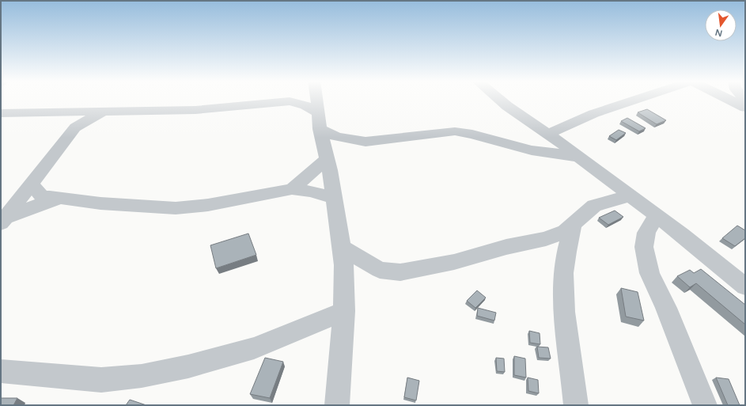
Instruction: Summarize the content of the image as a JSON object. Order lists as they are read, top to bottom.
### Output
{
  "north": "bottom"
}
